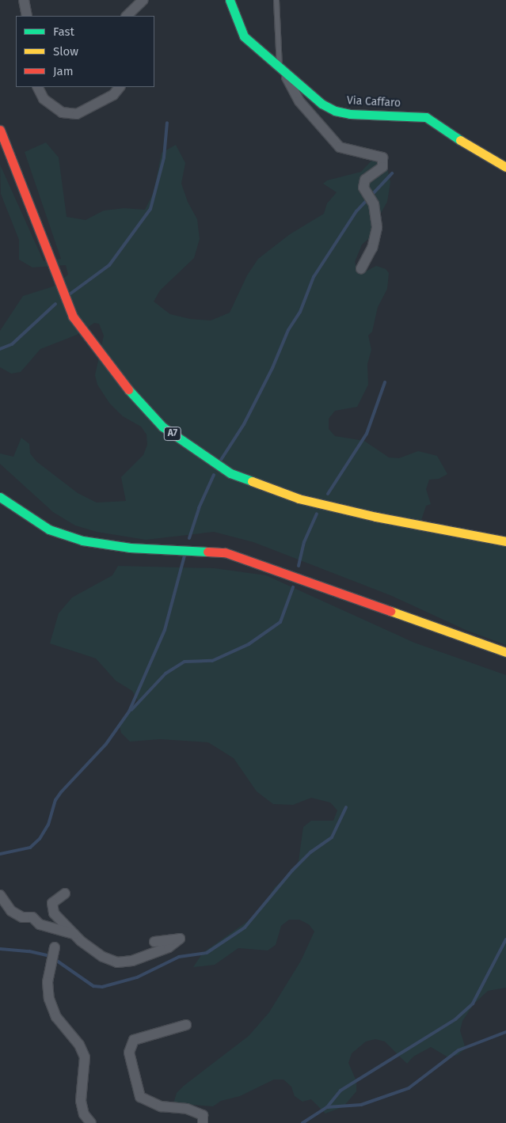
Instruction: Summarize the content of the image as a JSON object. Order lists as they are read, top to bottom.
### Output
{
  "streets": {
    "main road": ["Via Caffaro", "A7"]
  },
  "legend": ["Fast", "Slow", "Jam"]
}
